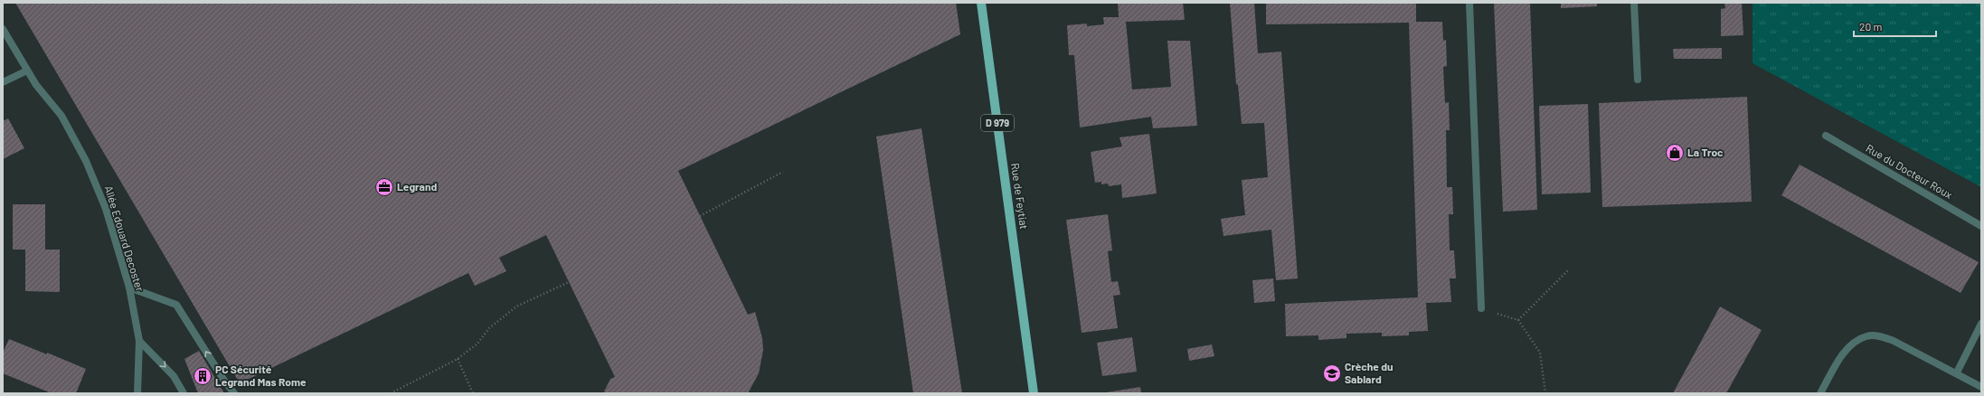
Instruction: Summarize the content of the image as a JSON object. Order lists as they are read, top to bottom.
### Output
{
  "streets": {
    "main road": ["D 979", "Rue de Feytiat"],
    "street": ["Rue du Docteur Roux", "Allée Edouard Decoster"]
  },
  "places": {
    "shop": ["La Troc"],
    "office": ["Legrand"],
    "school or university": ["Crèche du Sablard"],
    "building": ["PC Sécurité Legrand Mas Rome"]
  },
  "scale_bar": "20 m"
}
